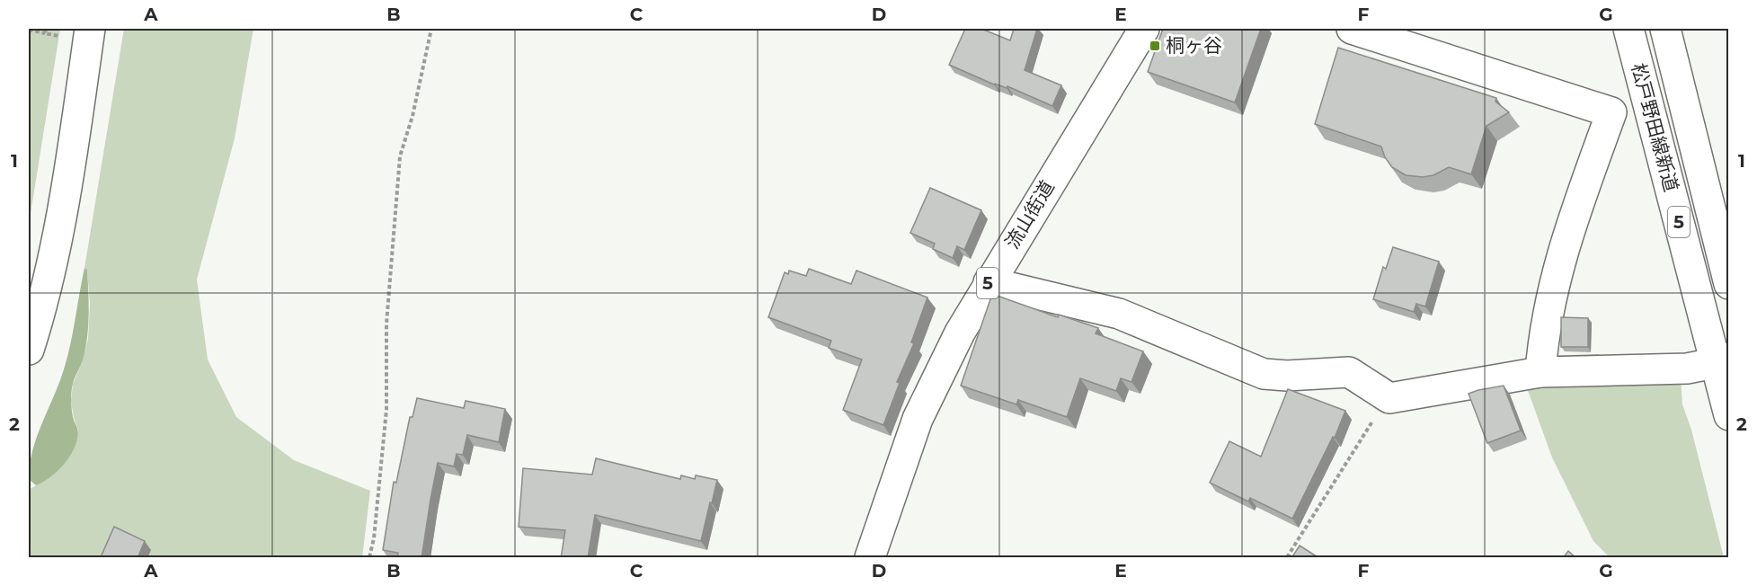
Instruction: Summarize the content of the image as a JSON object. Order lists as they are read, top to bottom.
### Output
{
  "streets": {
    "street": ["松戸野田線新道", "流山街道", "5"]
  },
  "places": {
    "transit": ["桐ヶ谷"]
  },
  "grid": {
    "columns": [
      "A",
      "B",
      "C",
      "D",
      "E",
      "F",
      "G"
    ],
    "rows": ["1", "2"]
  }
}
